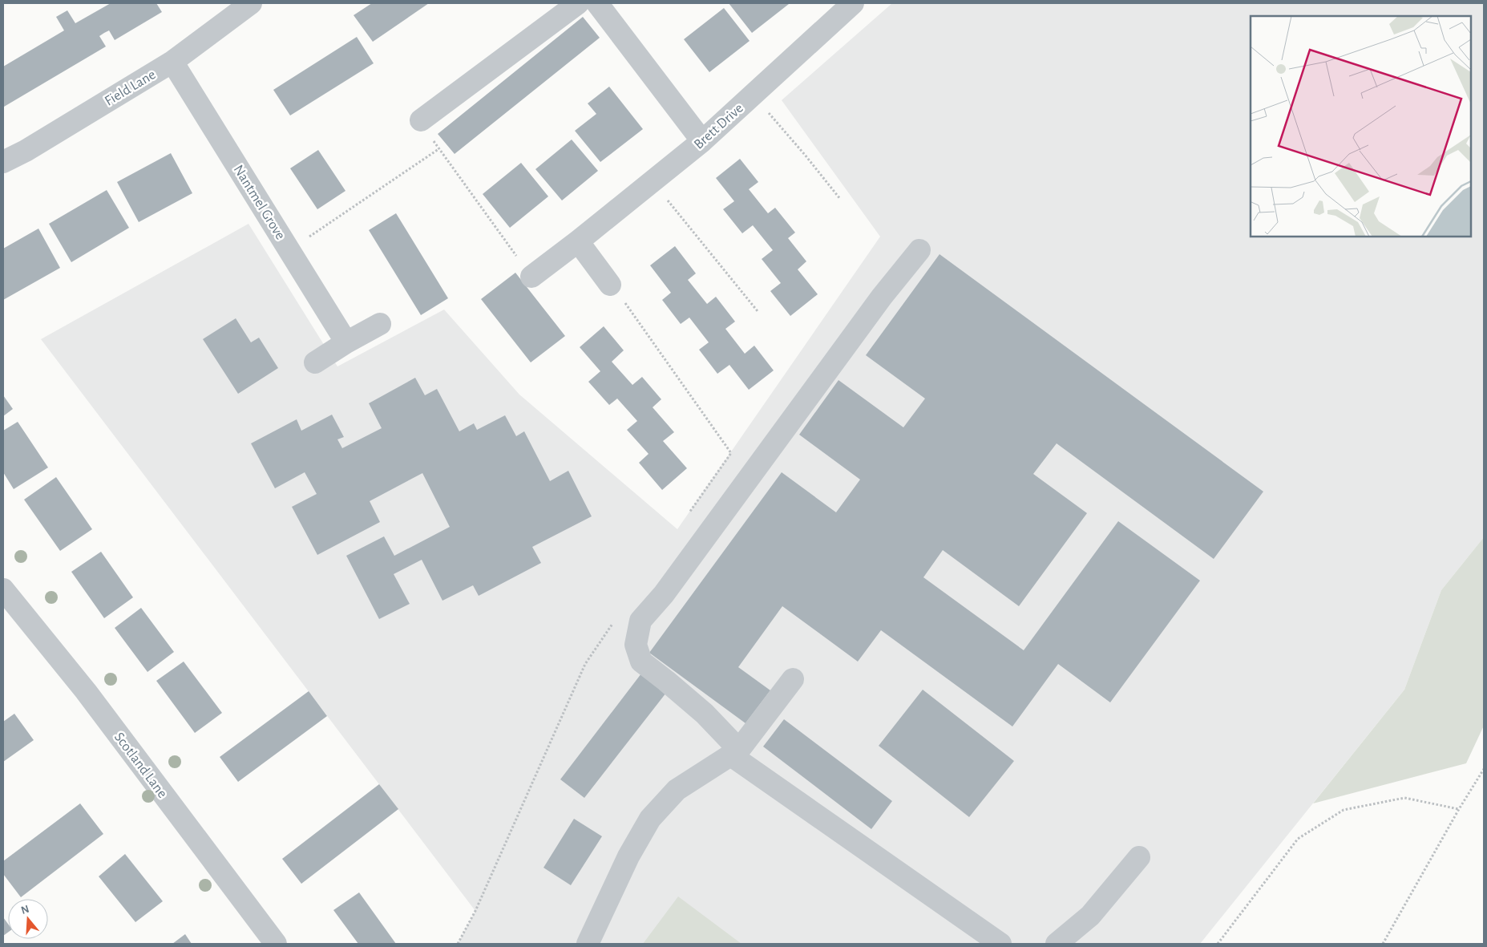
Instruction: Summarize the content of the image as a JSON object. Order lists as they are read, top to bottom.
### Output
{
  "streets": {
    "street": [
      "Field Lane",
      "Brett Drive",
      "Nantmel Grove",
      "Scotland Lane"
    ]
  },
  "crossings": [
    ["Field Lane", "Nantmel Grove"]
  ],
  "north": "top"
}
